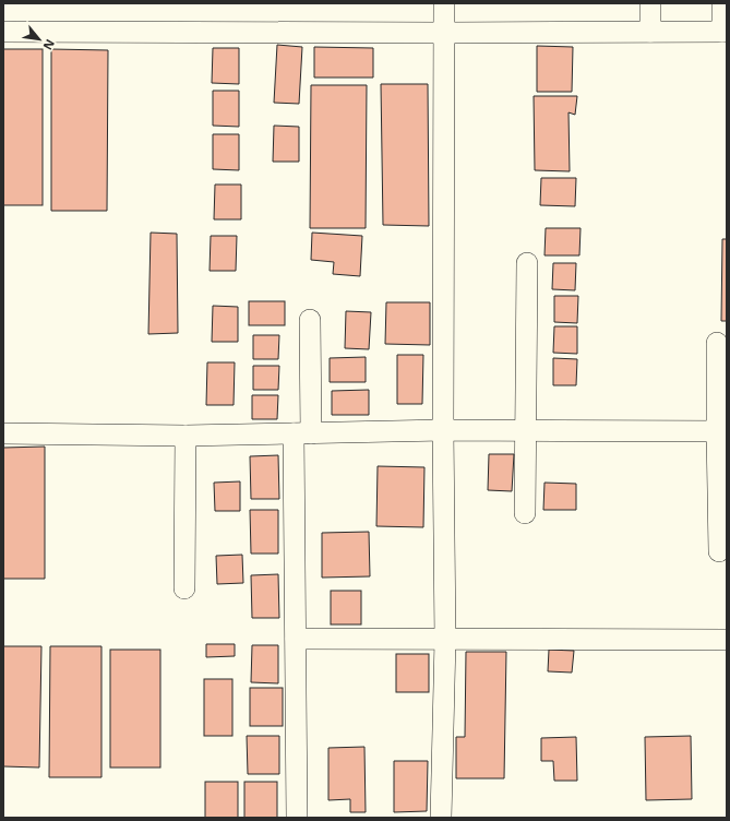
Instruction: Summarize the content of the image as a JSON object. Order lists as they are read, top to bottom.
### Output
{
  "north": "bottom right"
}
